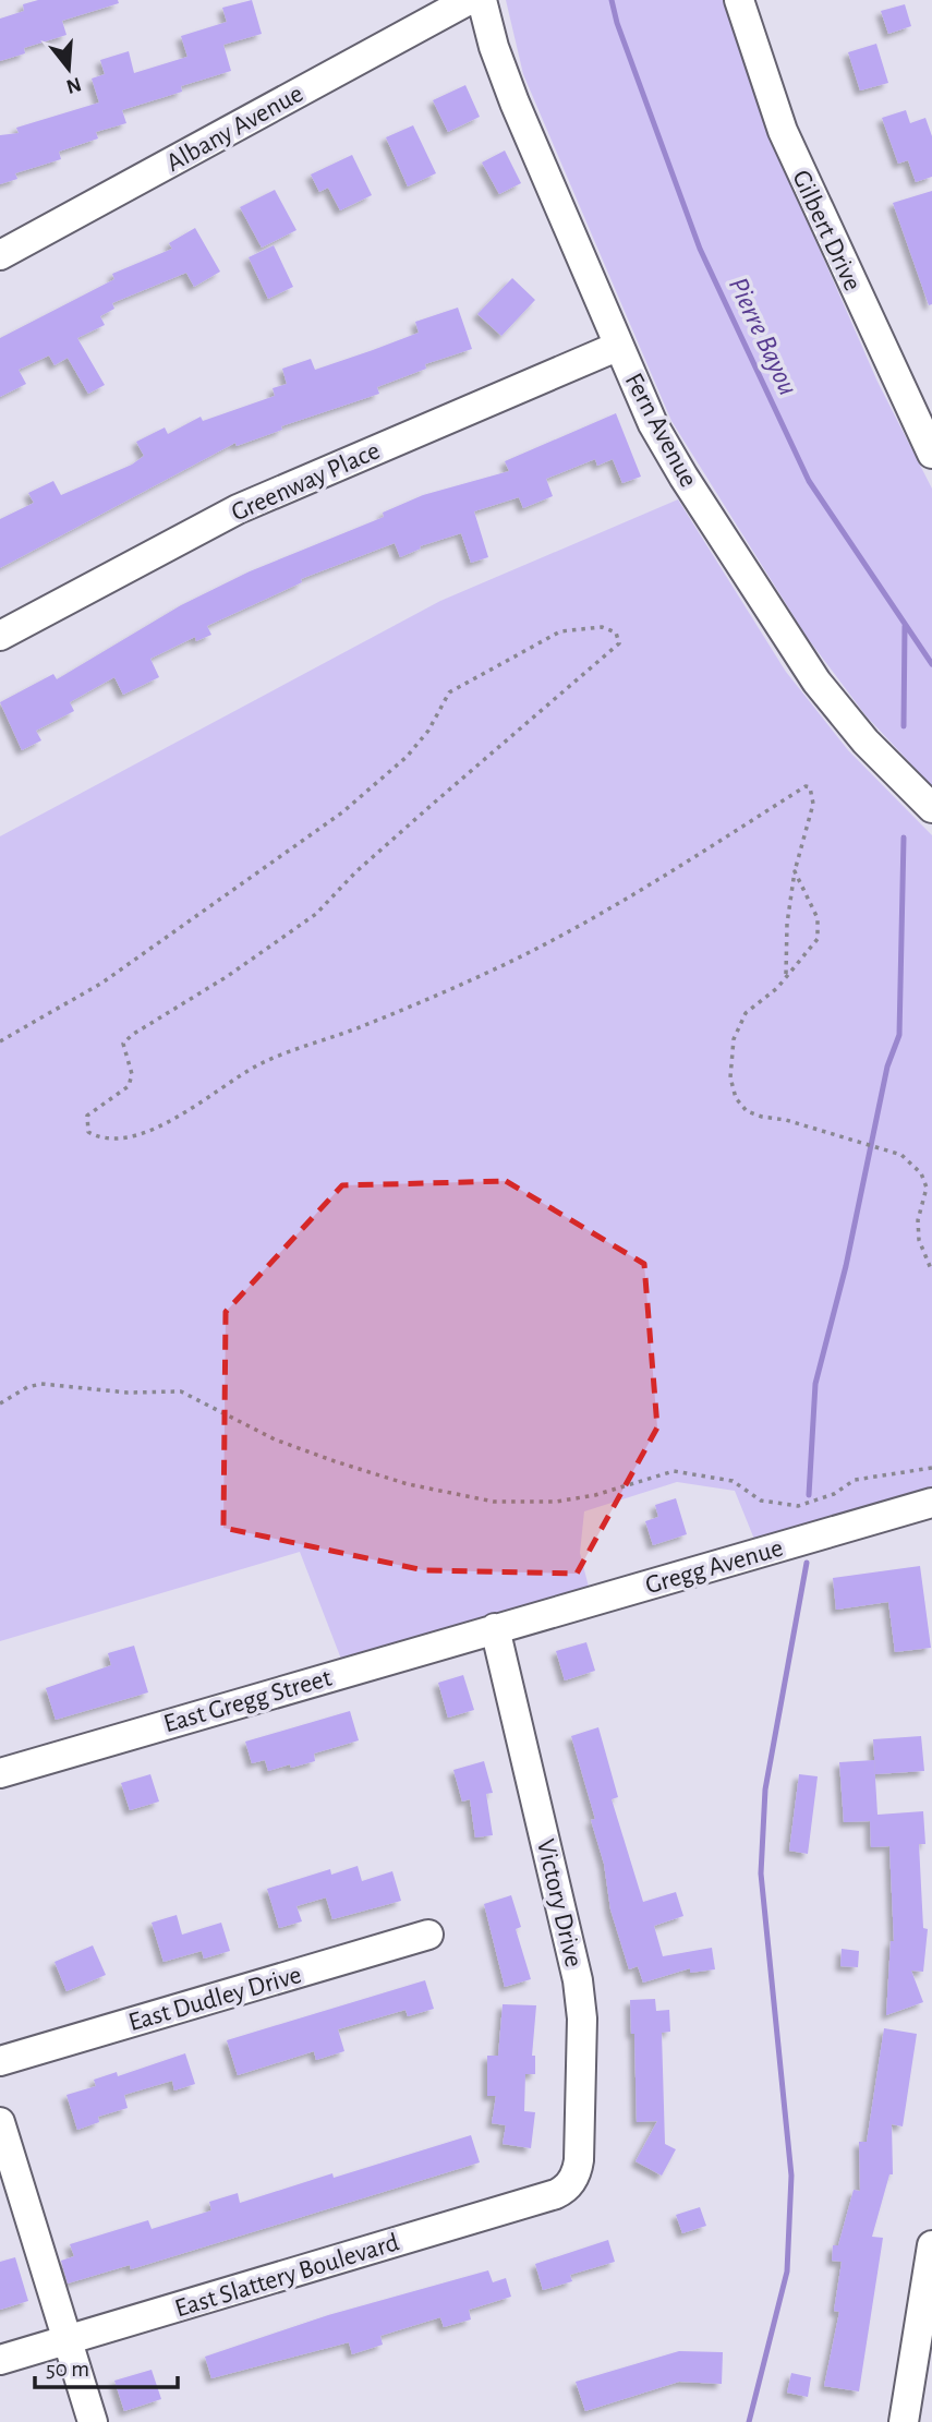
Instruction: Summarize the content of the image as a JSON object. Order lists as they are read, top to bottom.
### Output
{
  "streets": {
    "street": [
      "Albany Avenue",
      "Gilbert Drive",
      "Fern Avenue",
      "Greenway Place",
      "Gregg Avenue",
      "East Gregg Street",
      "Victory Drive",
      "East Dudley Drive",
      "East Slattery Boulevard"
    ]
  },
  "crossings": [
    ["Fern Avenue", "Greenway Place"],
    ["Gregg Avenue", "East Gregg Street"],
    ["Gregg Avenue", "Victory Drive"],
    ["East Gregg Street", "Victory Drive"],
    ["Victory Drive", "East Slattery Boulevard"]
  ],
  "water": ["Pierre Bayou"],
  "scale_bar": "50 m",
  "north": "bottom"
}
